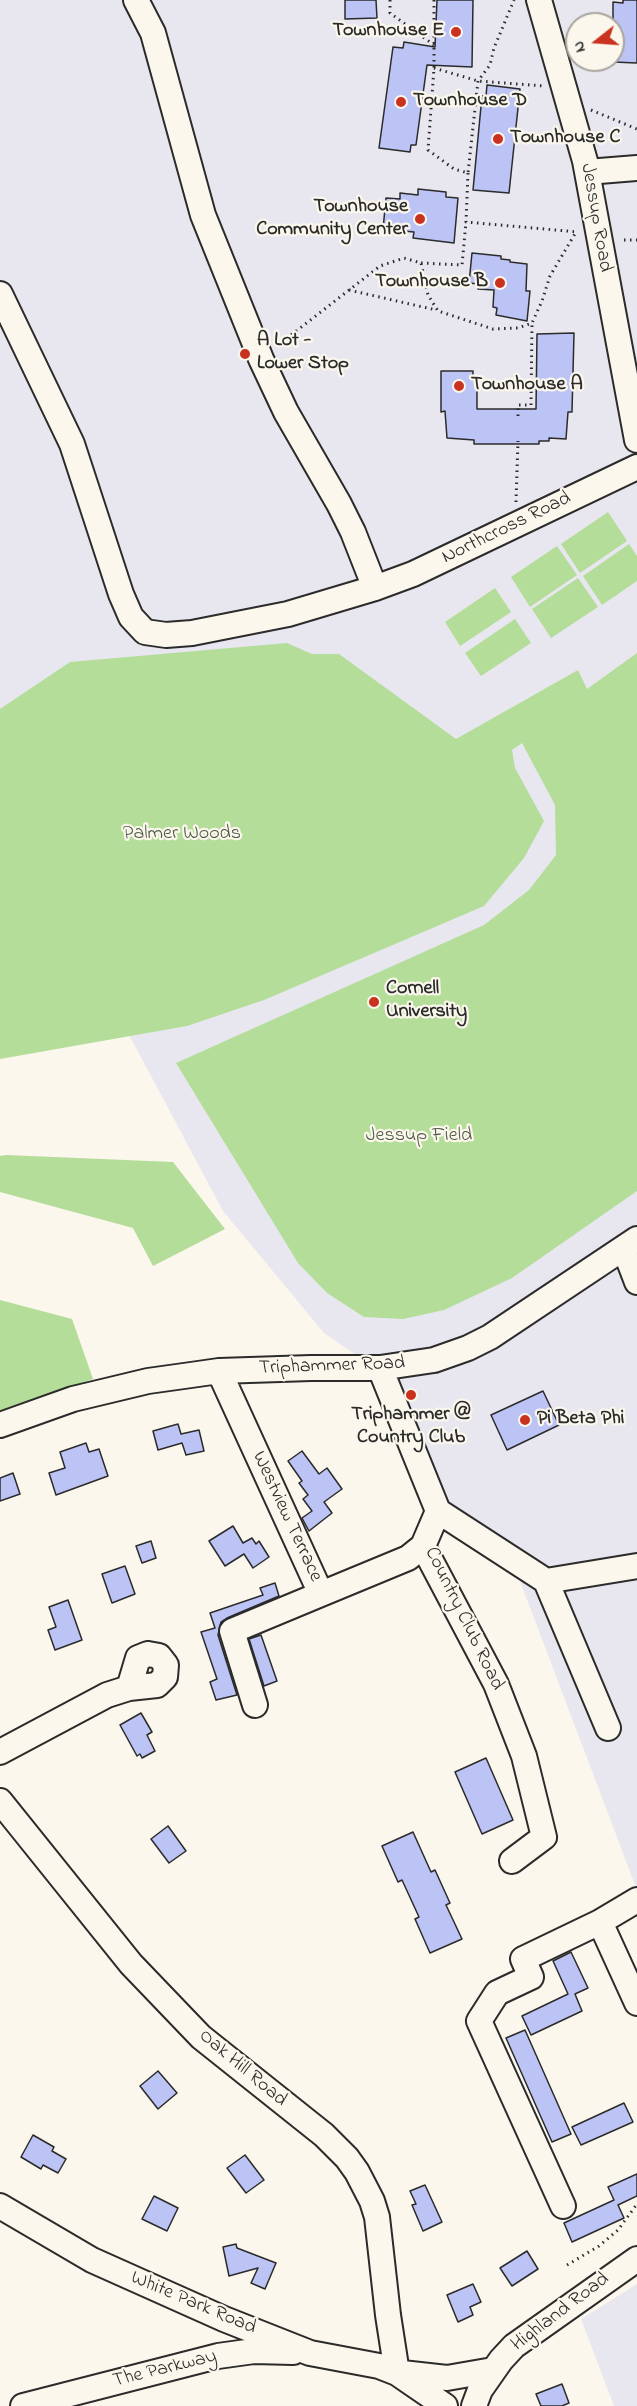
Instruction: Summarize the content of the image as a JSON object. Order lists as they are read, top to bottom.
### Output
{
  "streets": {
    "street": [
      "Jessup Road",
      "Northcross Road",
      "Triphammer Road",
      "Westview Terrace",
      "Country Club Road",
      "Oak Hill Road",
      "White Park Road",
      "Highland Road",
      "The Parkway"
    ]
  },
  "crossings": [
    ["Triphammer Road", "Westview Terrace"],
    ["Westview Terrace", "Country Club Road"],
    ["Oak Hill Road", "White Park Road"],
    ["White Park Road", "The Parkway"]
  ],
  "parks": ["Palmer Woods", "Jessup Field"],
  "places": [
    "Townhouse E",
    "Townhouse D",
    "Townhouse C",
    "Townhouse Community Center",
    "Townhouse B",
    "A Lot - Lower Stop",
    "Townhouse A",
    "Cornell University",
    "Triphammer @ Country Club",
    "Pi Beta Phi"
  ],
  "north": "left"
}
